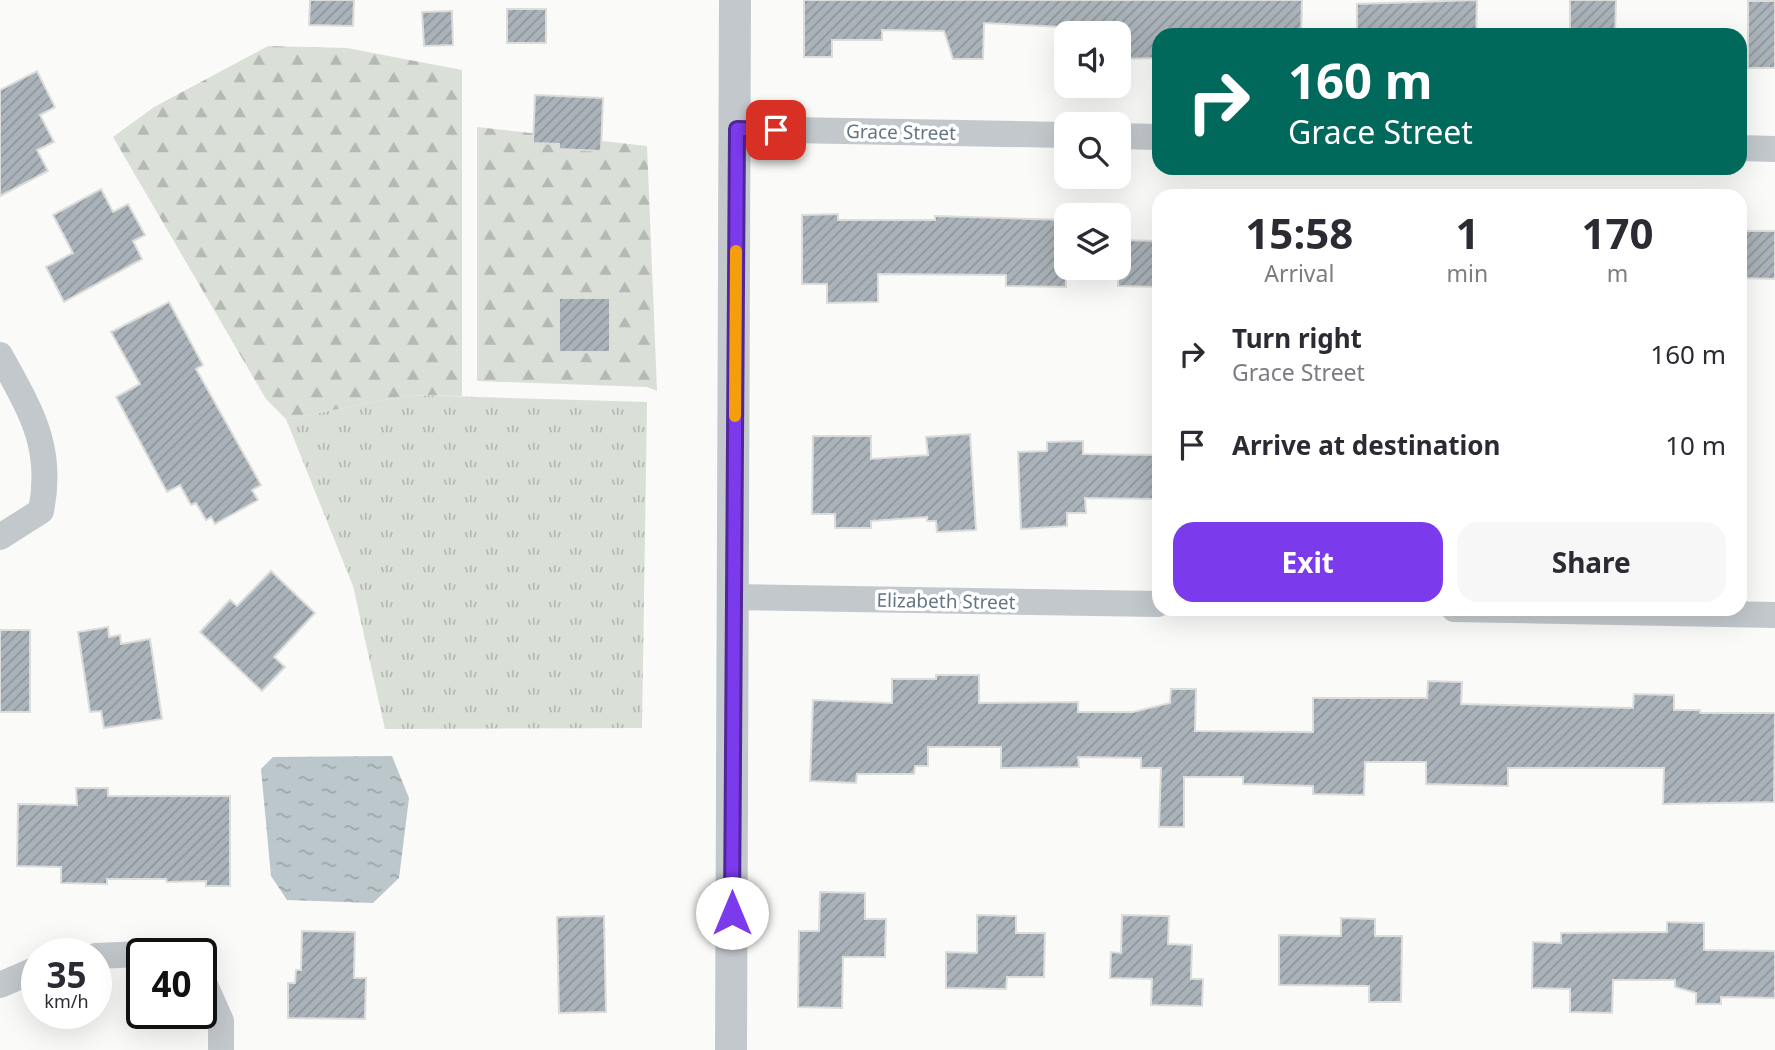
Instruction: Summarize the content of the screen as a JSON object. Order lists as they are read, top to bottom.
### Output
{
  "streets": {
    "street": ["Grace Street", "Elizabeth Street"]
  },
  "page": {
    "turn": ["160 m", "Grace Street"],
    "eta": [
      "15:58",
      "Arrival",
      "1",
      "min",
      "170",
      "m"
    ],
    "list": [
      {
        "name": "Turn right",
        "note": "Grace Street",
        "value": "160 m"
      },
      {
        "name": "Arrive at destination",
        "value": "10 m"
      }
    ],
    "buttons": ["Exit", "Share"],
    "speed": "35 km/h",
    "limit": "40"
  }
}
